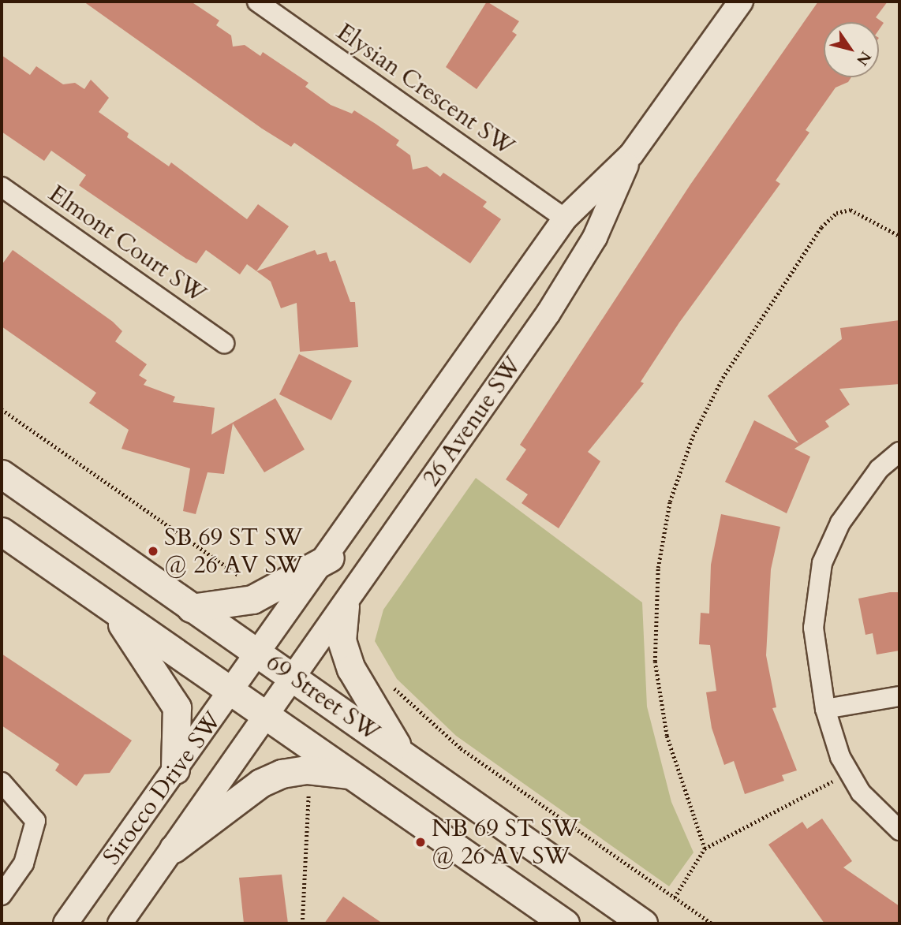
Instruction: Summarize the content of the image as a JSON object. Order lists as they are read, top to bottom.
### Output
{
  "streets": {
    "main road": ["69 Street SW"],
    "street": [
      "Elysian Crescent SW",
      "Elmont Court SW",
      "26 Avenue SW",
      "Sirocco Drive SW"
    ]
  },
  "crossings": [
    ["Elysian Crescent SW", "26 Avenue SW"],
    ["26 Avenue SW", "69 Street SW"],
    ["26 Avenue SW", "Sirocco Drive SW"],
    ["69 Street SW", "Sirocco Drive SW"]
  ],
  "places": ["SB 69 ST SW @ 26 AV SW", "NB 69 ST SW @ 26 AV SW"],
  "north": "bottom right"
}
